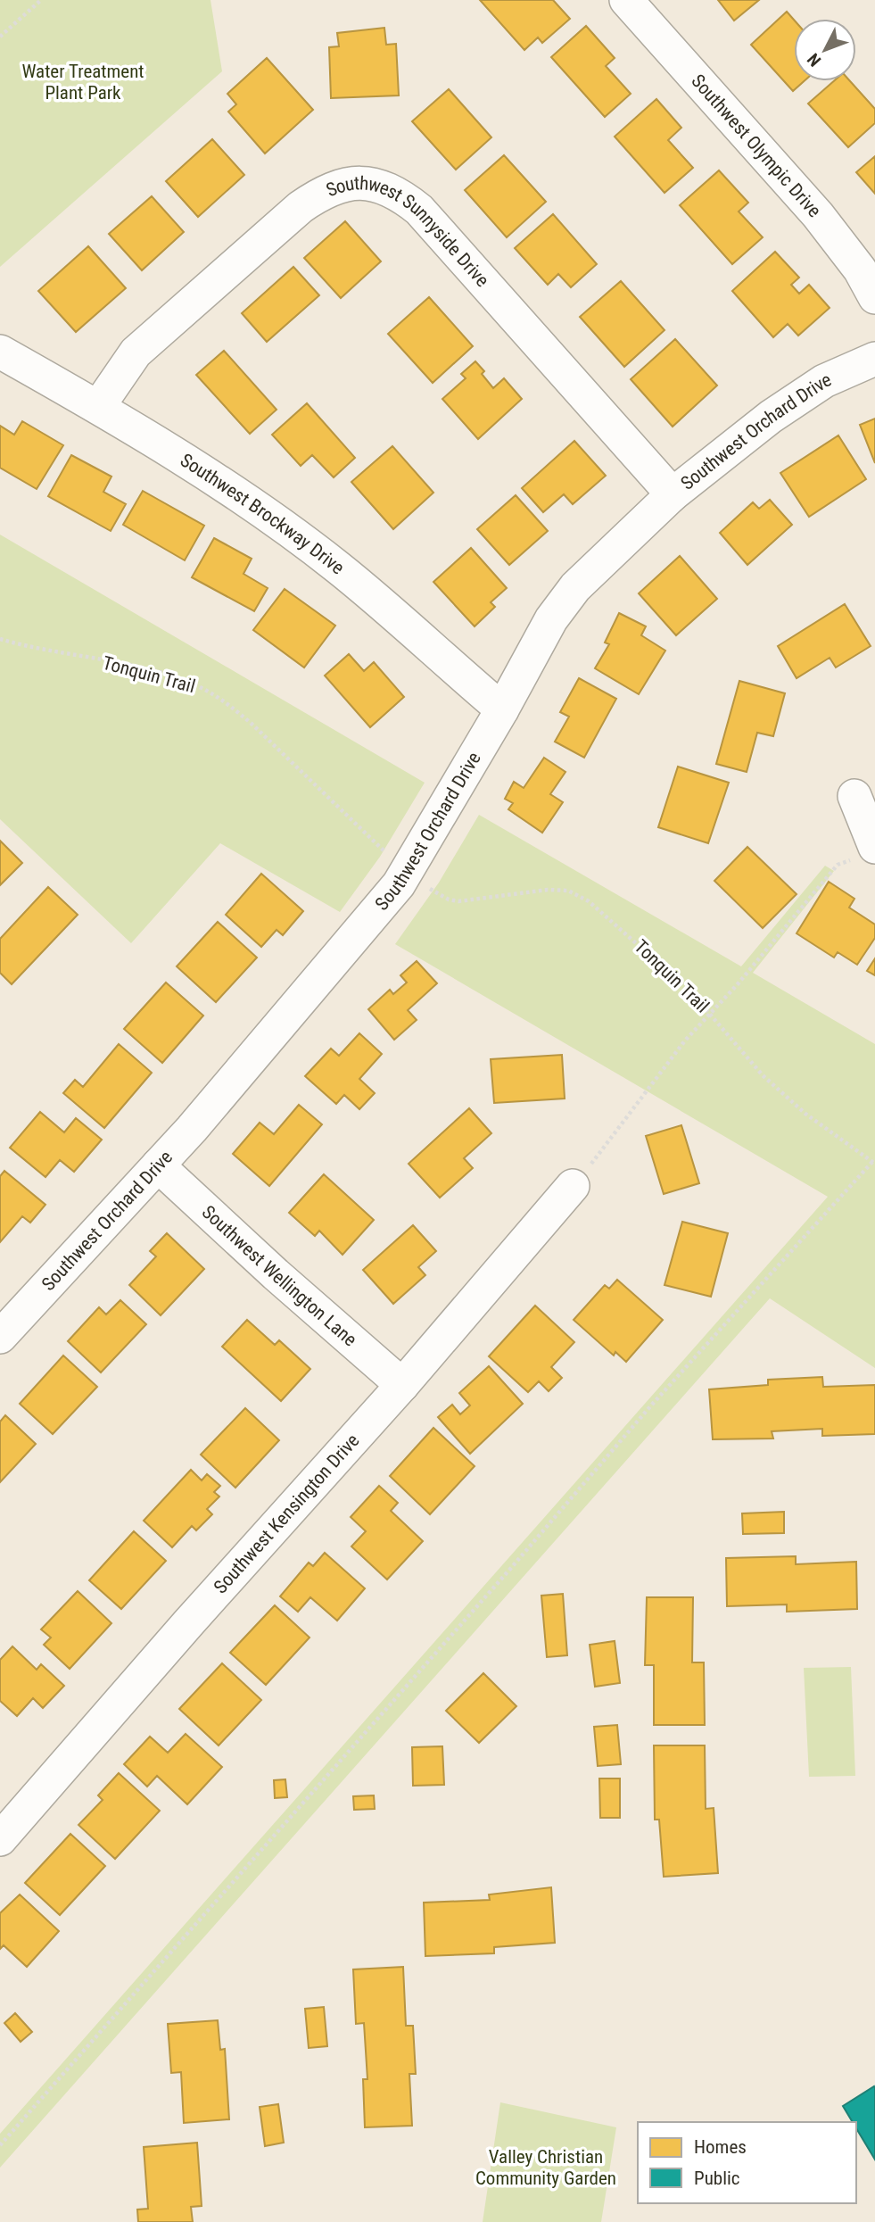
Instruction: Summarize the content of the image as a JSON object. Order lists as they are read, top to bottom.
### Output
{
  "streets": {
    "street": [
      "Southwest Olympic Drive",
      "Southwest Sunnyside Drive",
      "Southwest Orchard Drive",
      "Southwest Brockway Drive",
      "Southwest Wellington Lane",
      "Southwest Kensington Drive"
    ],
    "path": ["Tonquin Trail"]
  },
  "crossings": [
    ["Southwest Sunnyside Drive", "Southwest Orchard Drive"],
    ["Southwest Sunnyside Drive", "Southwest Brockway Drive"],
    ["Southwest Orchard Drive", "Southwest Brockway Drive"],
    ["Southwest Orchard Drive", "Southwest Wellington Lane"],
    ["Southwest Wellington Lane", "Southwest Kensington Drive"]
  ],
  "parks": ["Water Treatment Plant Park", "Valley Christian Community Garden"],
  "legend": ["Homes", "Public"],
  "north": "bottom left"
}
